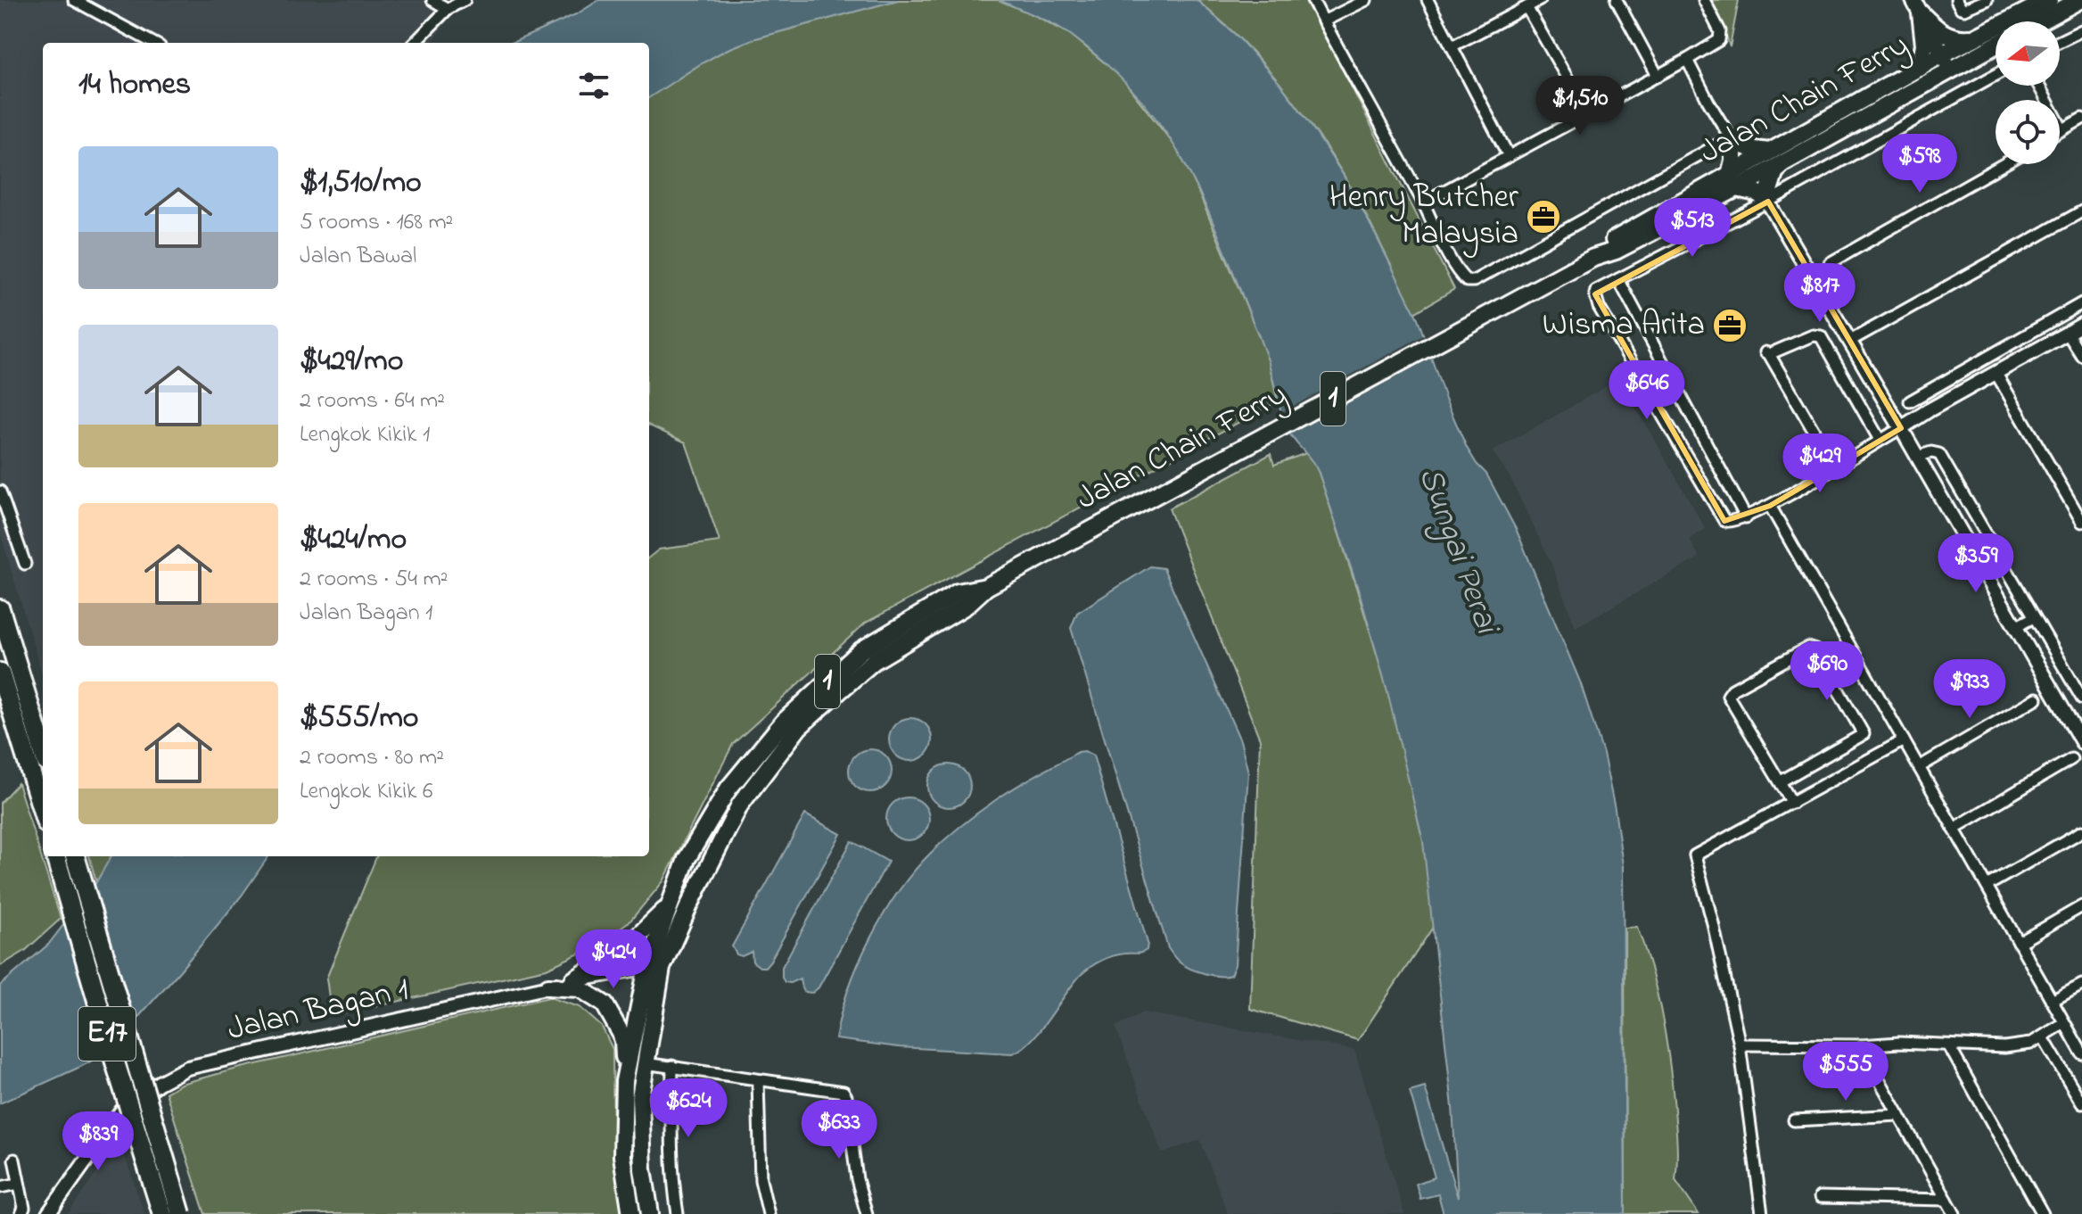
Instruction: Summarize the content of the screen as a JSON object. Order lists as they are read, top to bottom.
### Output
{
  "streets": {
    "highway": ["Jalan Chain Ferry", "1", "E17"],
    "street": ["Jalan Bagan 1"]
  },
  "crossings": [
    ["Jalan Chain Ferry", "Jalan Bagan 1"]
  ],
  "water": ["Sungai Perai"],
  "places": {
    "office": ["Henry Butcher Malaysia", "Wisma Arita"]
  },
  "north": "left",
  "page": {
    "heading": "14 homes",
    "price": [
      "$1,510",
      "$598",
      "$513",
      "$817",
      "$646",
      "$429",
      "$359",
      "$690",
      "$933",
      "$424",
      "$555",
      "$624",
      "$633",
      "$839"
    ],
    "list": [
      {
        "name": "$1,510/mo",
        "note": "5 rooms · 168 m² · Jalan Bawal"
      },
      {
        "name": "$429/mo",
        "note": "2 rooms · 64 m² · Lengkok Kikik 1"
      },
      {
        "name": "$424/mo",
        "note": "2 rooms · 54 m² · Jalan Bagan 1"
      },
      {
        "name": "$555/mo",
        "note": "2 rooms · 80 m² · Lengkok Kikik 6"
      }
    ]
  }
}
